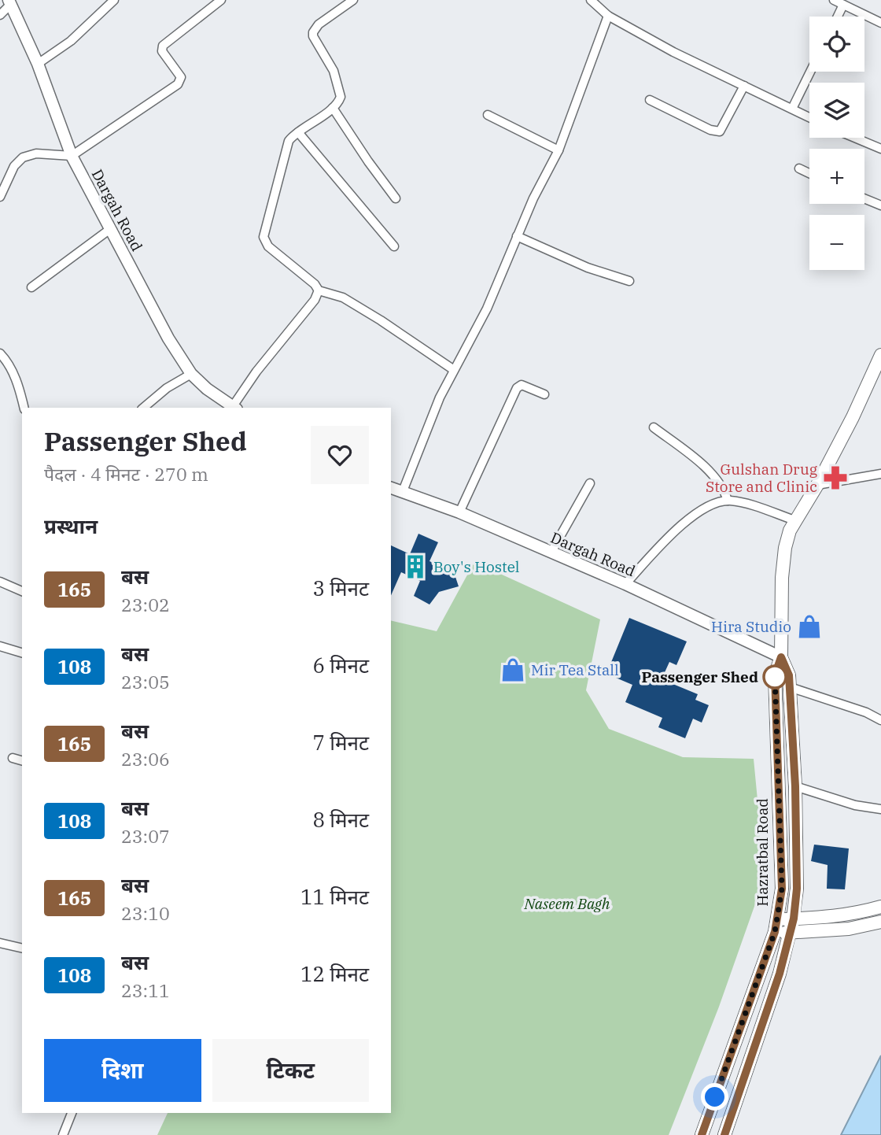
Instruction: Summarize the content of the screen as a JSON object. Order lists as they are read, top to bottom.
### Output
{
  "streets": {
    "main road": ["Hazratbal Road"],
    "street": ["Dargah Road"]
  },
  "crossings": [
    ["Dargah Road", "Hazratbal Road"]
  ],
  "parks": ["Naseem Bagh"],
  "places": {
    "pharmacy": ["Gulshan Drug Store and Clinic"],
    "building": ["Boy's Hostel"],
    "shop": ["Hira Studio", "Mir Tea Stall"],
    "other": ["Passenger Shed"]
  },
  "lines": ["bus line 165"],
  "page": {
    "map_buttons": ["+", "−"],
    "heading": [
      ["Passenger Shed", "पैदल · 4 मिनट · 270 m"],
      "प्रस्थान"
    ],
    "list": [
      {
        "mark": "165",
        "name": "बस",
        "note": "23:02",
        "value": "3 मिनट"
      },
      {
        "mark": "108",
        "name": "बस",
        "note": "23:05",
        "value": "6 मिनट"
      },
      {
        "mark": "165",
        "name": "बस",
        "note": "23:06",
        "value": "7 मिनट"
      },
      {
        "mark": "108",
        "name": "बस",
        "note": "23:07",
        "value": "8 मिनट"
      },
      {
        "mark": "165",
        "name": "बस",
        "note": "23:10",
        "value": "11 मिनट"
      },
      {
        "mark": "108",
        "name": "बस",
        "note": "23:11",
        "value": "12 मिनट"
      }
    ],
    "buttons": ["दिशा", "टिकट"]
  }
}
